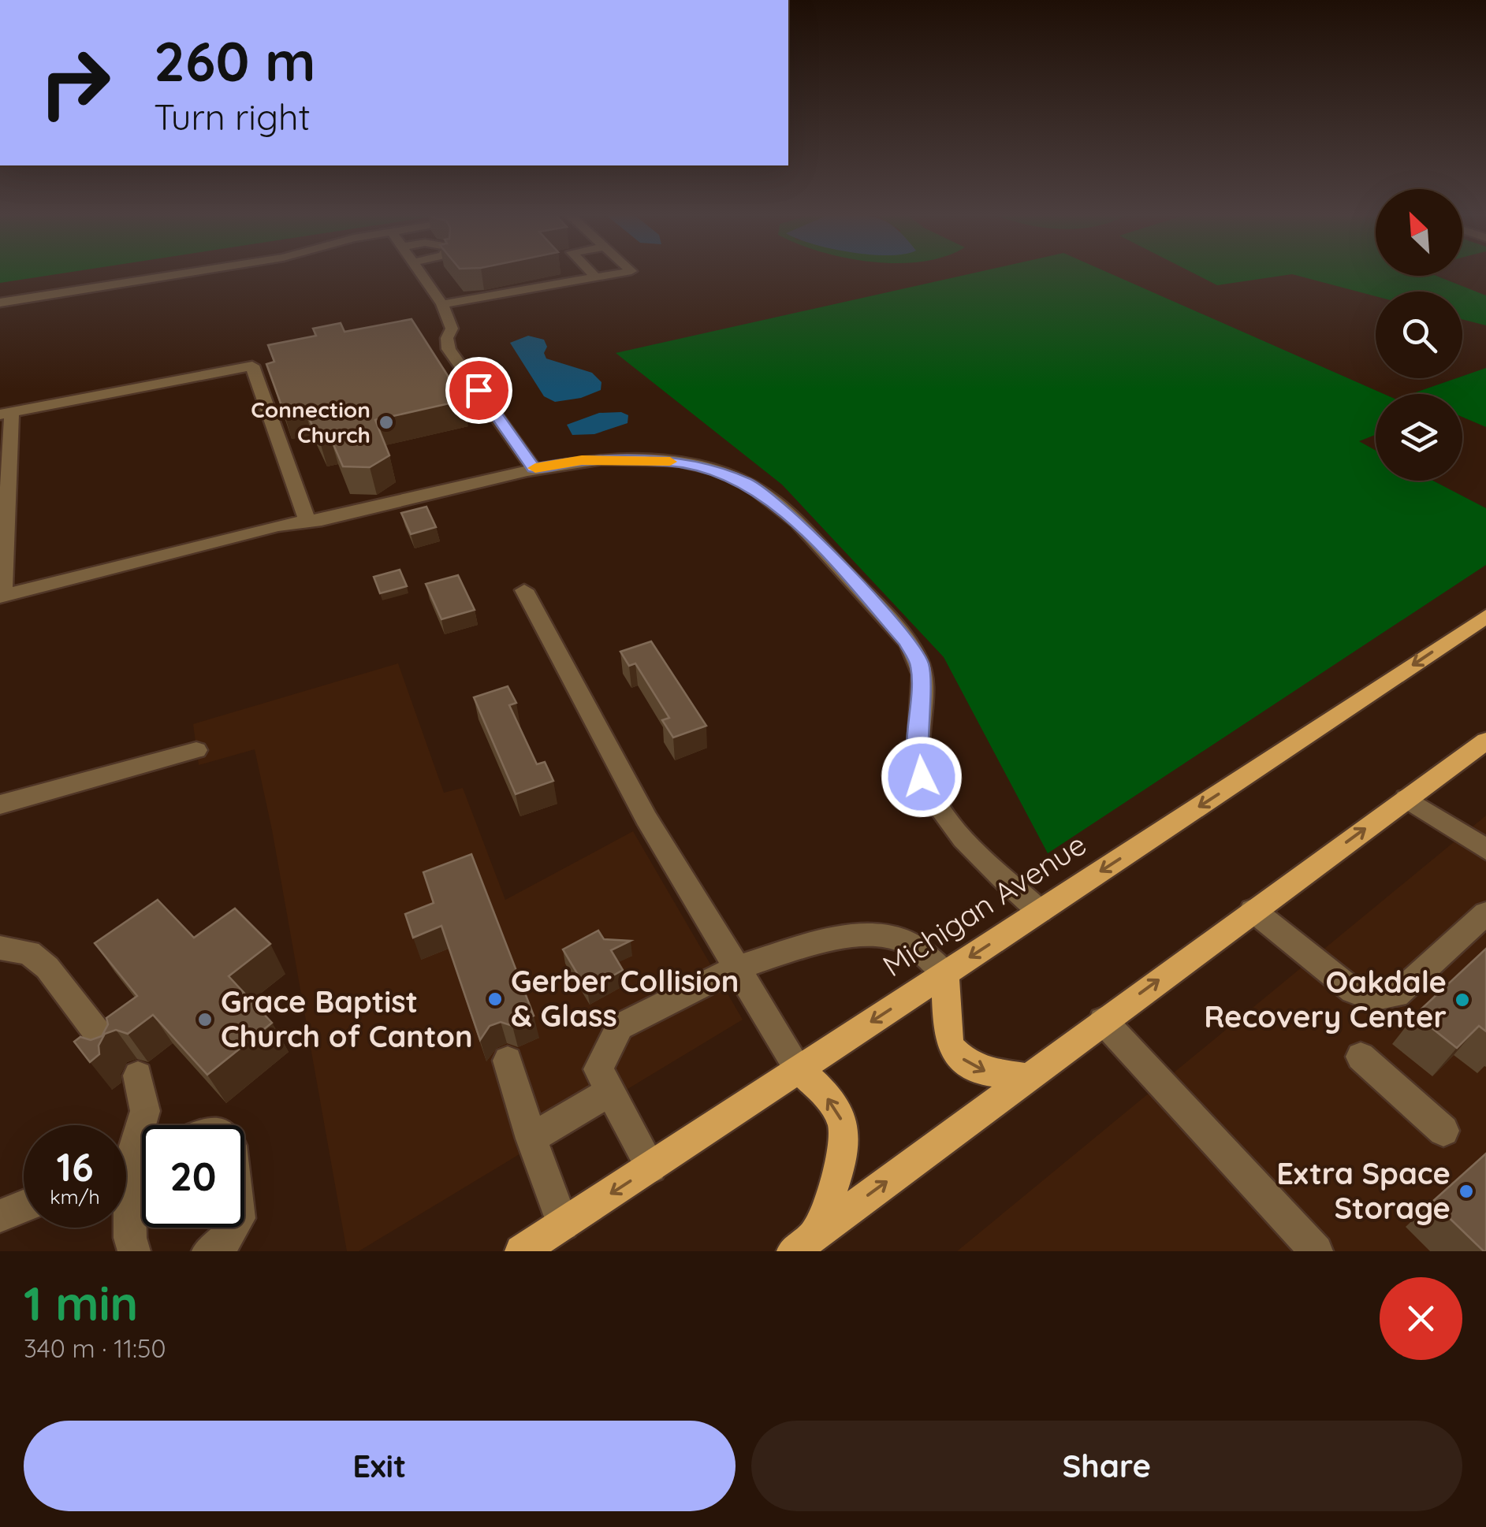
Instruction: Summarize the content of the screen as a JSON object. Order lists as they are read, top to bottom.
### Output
{
  "streets": {
    "main road": ["Michigan Avenue"]
  },
  "places": [
    "Connection Church",
    "Gerber Collision & Glass",
    "Oakdale Recovery Center",
    "Grace Baptist Church of Canton",
    "Extra Space Storage"
  ],
  "north": "top left",
  "page": {
    "turn": ["260 m", "Turn right"],
    "speed": "16 km/h",
    "limit": "20",
    "heading": ["1 min", "340 m · 11:50"],
    "buttons": ["Exit", "Share"]
  }
}
